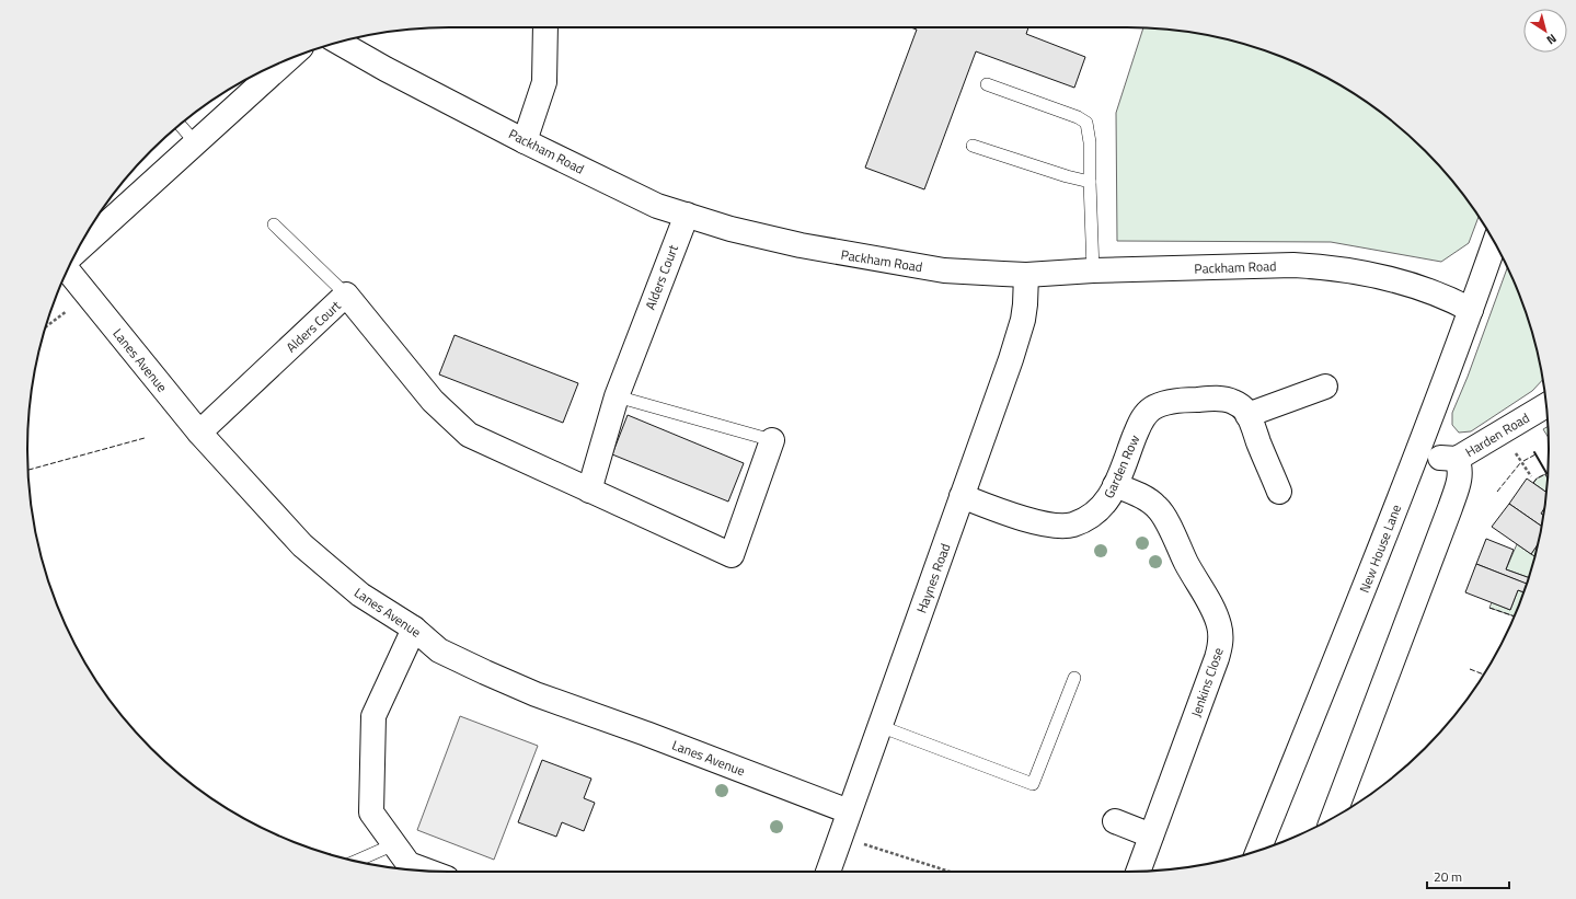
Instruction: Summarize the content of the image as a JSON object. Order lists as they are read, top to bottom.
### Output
{
  "streets": {
    "street": [
      "Packham Road",
      "Alders Court",
      "Lanes Avenue",
      "Harden Road",
      "Garden Row",
      "New House Lane",
      "Haynes Road",
      "Jenkins Close"
    ]
  },
  "crossings": [
    ["Packham Road", "Alders Court"],
    ["Packham Road", "New House Lane"],
    ["Packham Road", "Haynes Road"],
    ["Alders Court", "Lanes Avenue"],
    ["Lanes Avenue", "Haynes Road"],
    ["Garden Row", "Haynes Road"],
    ["Garden Row", "Jenkins Close"]
  ],
  "scale_bar": "20 m",
  "north": "bottom right"
}
